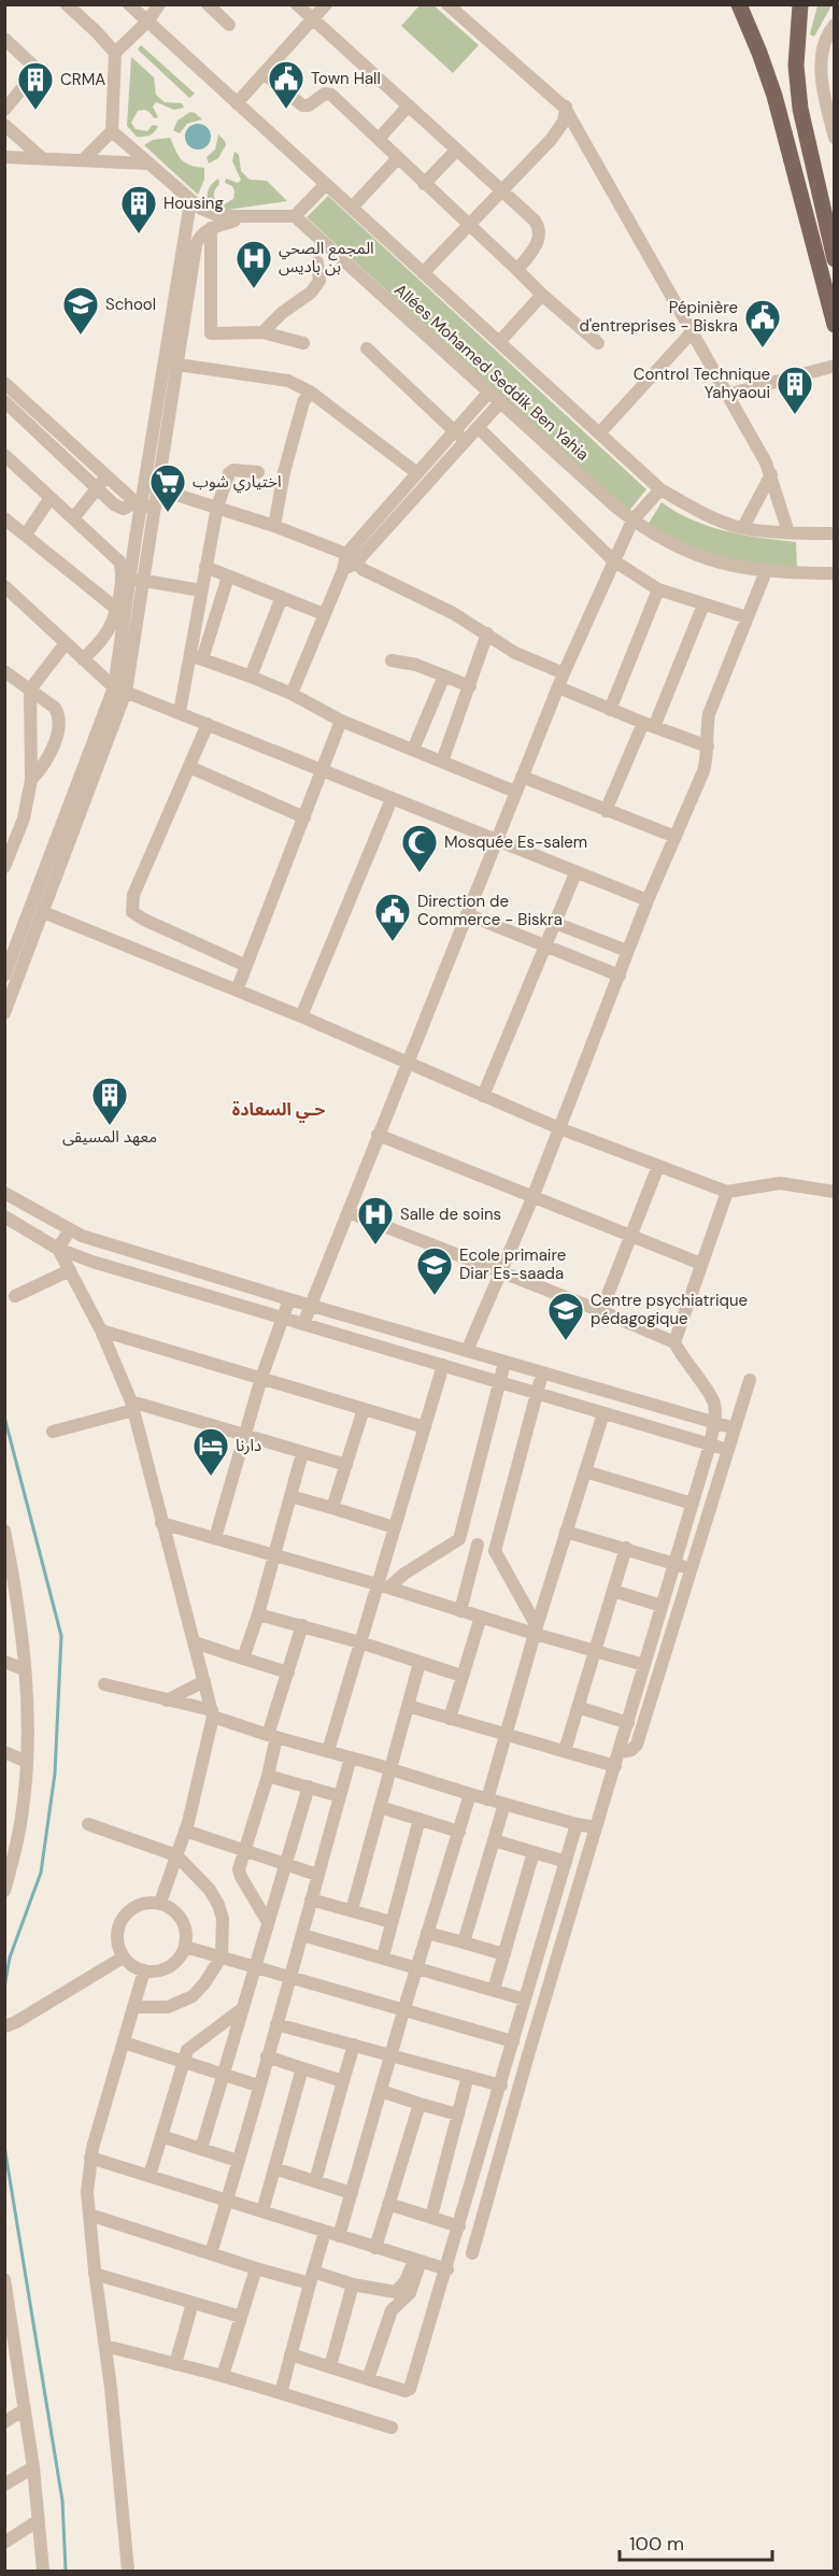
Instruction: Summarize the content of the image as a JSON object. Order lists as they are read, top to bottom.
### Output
{
  "streets": {
    "street": ["Allées Mohamed Seddik Ben Yahia"]
  },
  "districts": ["حـي السعادة"],
  "places": {
    "public building": ["Town Hall", "Pépinière d'entreprises - Biskra", "Direction de Commerce - Biskra"],
    "building": [
      "CRMA",
      "Housing",
      "Control Technique Yahyaoui",
      "معهد المسيقى"
    ],
    "hospital": ["المجمع الصحي بن باديس", "Salle de soins"],
    "school or university": ["School", "Ecole primaire Diar Es-saada", "Centre psychiatrique pédagogique"],
    "supermarket": ["اختياري شوب"],
    "mosque": ["Mosquée Es-salem"],
    "hotel": ["دارنا"]
  },
  "scale_bar": "100 m"
}
